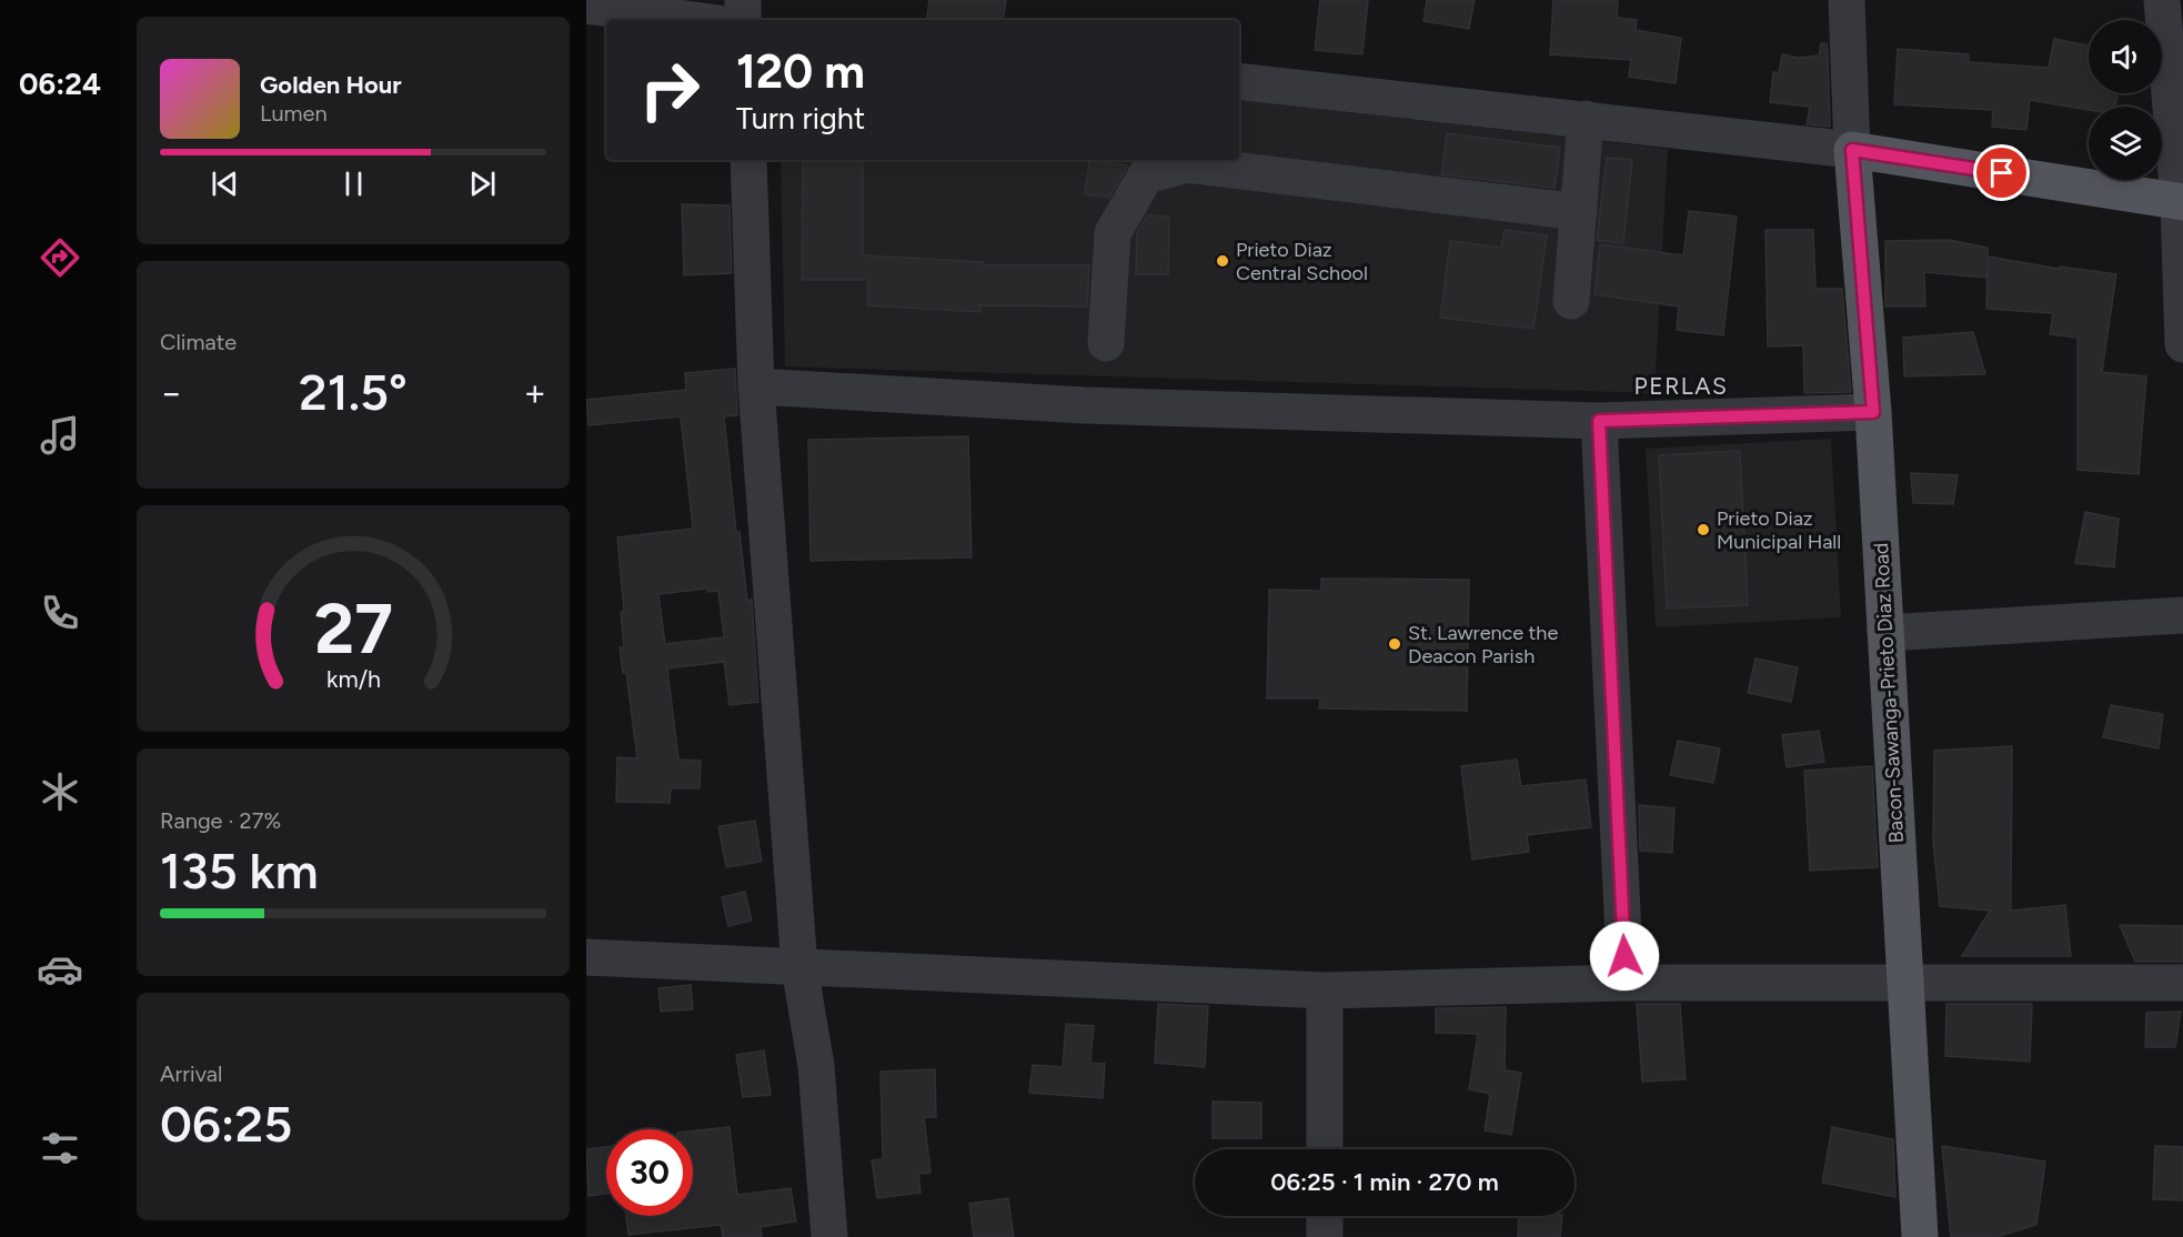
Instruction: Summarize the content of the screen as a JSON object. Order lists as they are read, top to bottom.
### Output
{
  "streets": {
    "main road": ["Bacon-Sawanga-Prieto Diaz Road"]
  },
  "districts": ["PERLAS"],
  "places": ["Prieto Diaz Central School", "Prieto Diaz Municipal Hall", "St. Lawrence the Deacon Parish"],
  "page": {
    "tabs": "06:24",
    "turn": ["120 m", "Turn right"],
    "song": ["Golden Hour", "Lumen"],
    "tile": [
      "Climate",
      ["Range · 27%", "135 km"],
      ["Arrival", "06:25"]
    ],
    "heat": ["−", "21.5°", "+"],
    "limit": "30",
    "trip": "06:25 · 1 min · 270 m",
    "gauge": ["27", "km/h"]
  }
}
